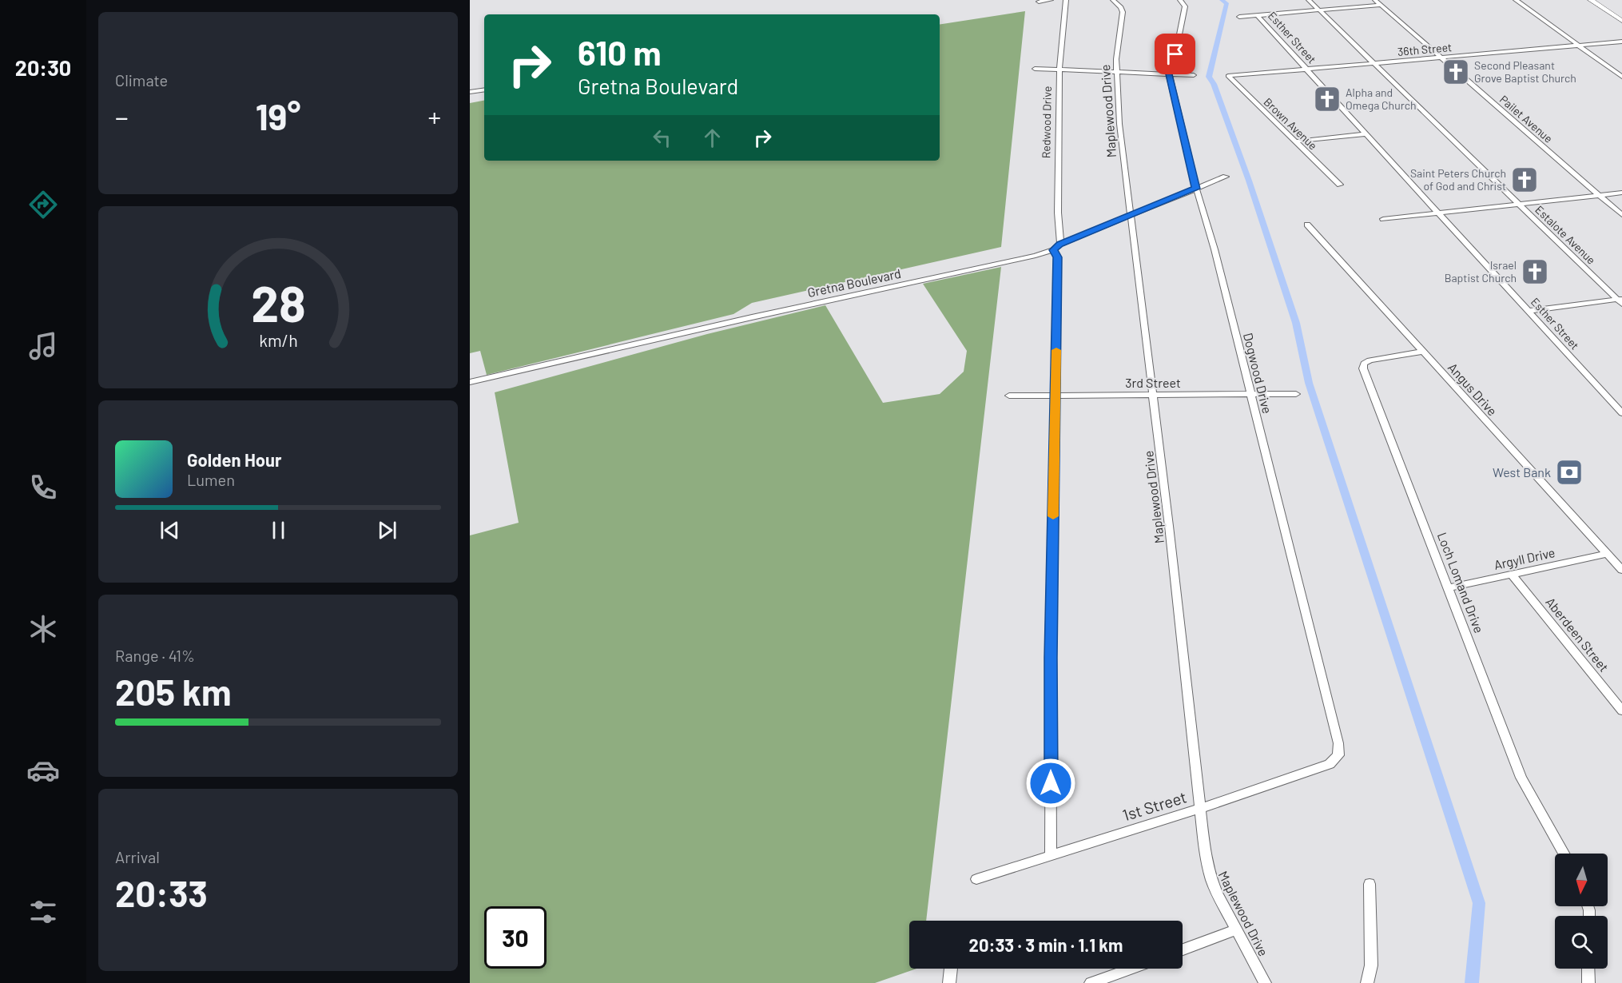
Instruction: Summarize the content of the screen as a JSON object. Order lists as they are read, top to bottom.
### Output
{
  "streets": {
    "street": [
      "Esther Street",
      "36th Street",
      "Maplewood Drive",
      "Pailet Avenue",
      "Redwood Drive",
      "Brown Avenue",
      "Estalote Avenue",
      "Gretna Boulevard",
      "Dogwood Drive",
      "3rd Street",
      "Angus Drive",
      "Argyll Drive",
      "Loch Lomand Drive",
      "Aberdeen Street",
      "1st Street"
    ]
  },
  "crossings": [
    ["Esther Street", "36th Street"],
    ["36th Street", "Pailet Avenue"],
    ["36th Street", "Brown Avenue"],
    ["36th Street", "Estalote Avenue"],
    ["Maplewood Drive", "Gretna Boulevard"],
    ["Maplewood Drive", "3rd Street"],
    ["Maplewood Drive", "1st Street"],
    ["Redwood Drive", "Gretna Boulevard"],
    ["Redwood Drive", "3rd Street"],
    ["Redwood Drive", "1st Street"],
    ["Gretna Boulevard", "Dogwood Drive"],
    ["Dogwood Drive", "3rd Street"],
    ["Dogwood Drive", "1st Street"],
    ["Angus Drive", "Argyll Drive"],
    ["Angus Drive", "Loch Lomand Drive"],
    ["Argyll Drive", "Loch Lomand Drive"],
    ["Argyll Drive", "Aberdeen Street"]
  ],
  "places": {
    "church": [
      "Second Pleasant Grove Baptist Church",
      "Alpha and Omega Church",
      "Saint Peters Church of God and Christ",
      "Israel Baptist Church"
    ],
    "bank": ["West Bank"]
  },
  "north": "bottom",
  "page": {
    "tabs": "20:30",
    "tile": [
      "Climate",
      ["Range · 41%", "205 km"],
      ["Arrival", "20:33"]
    ],
    "turn": ["610 m", "Gretna Boulevard"],
    "heat": ["−", "19°", "+"],
    "song": ["Golden Hour", "Lumen"],
    "limit": "30",
    "trip": "20:33 · 3 min · 1.1 km",
    "gauge": ["28", "km/h"]
  }
}
